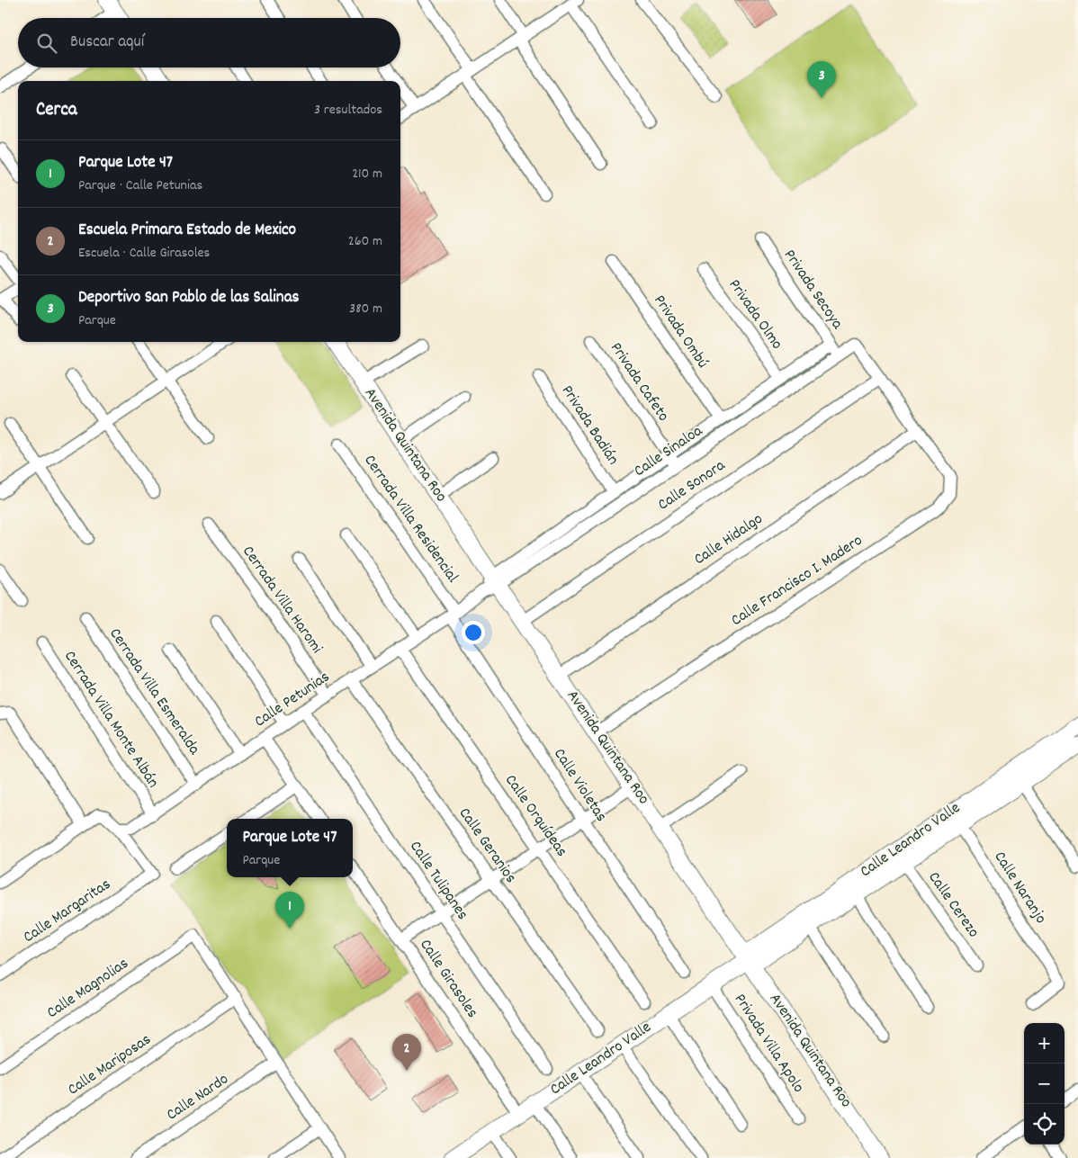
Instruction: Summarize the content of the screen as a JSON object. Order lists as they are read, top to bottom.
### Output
{
  "streets": {
    "main road": ["Avenida Quintana Roo", "Calle Leandro Valle"],
    "street": [
      "Privada Secoya",
      "Privada Olmo",
      "Privada Ombú",
      "Privada Cafeto",
      "Privada Badián",
      "Calle Sinaloa",
      "Calle Sonora",
      "Cerrada Villa Residencial",
      "Calle Hidalgo",
      "Calle Francisco I. Madero",
      "Cerrada Villa Haromi",
      "Cerrada Villa Esmeralda",
      "Calle Petunias",
      "Cerrada Villa Monte Albán",
      "Calle Violetas",
      "Calle Orquídeas",
      "Calle Geranios",
      "Calle Tulipanes",
      "Calle Naranjo",
      "Calle Cerezo",
      "Calle Margaritas",
      "Calle Girasoles",
      "Calle Magnolias",
      "Privada Villa Apolo",
      "Calle Mariposas",
      "Calle Nardo"
    ]
  },
  "crossings": [
    ["Privada Secoya", "Calle Sinaloa"],
    ["Privada Olmo", "Calle Sinaloa"],
    ["Privada Ombú", "Calle Sinaloa"],
    ["Privada Cafeto", "Calle Sinaloa"],
    ["Privada Badián", "Calle Sinaloa"],
    ["Avenida Quintana Roo", "Calle Sinaloa"],
    ["Avenida Quintana Roo", "Calle Sonora"],
    ["Avenida Quintana Roo", "Calle Hidalgo"],
    ["Avenida Quintana Roo", "Calle Francisco I. Madero"],
    ["Avenida Quintana Roo", "Calle Petunias"],
    ["Avenida Quintana Roo", "Calle Leandro Valle"],
    ["Calle Sinaloa", "Calle Francisco I. Madero"],
    ["Calle Sinaloa", "Calle Petunias"],
    ["Calle Sonora", "Calle Francisco I. Madero"],
    ["Cerrada Villa Residencial", "Calle Petunias"],
    ["Cerrada Villa Residencial", "Calle Violetas"],
    ["Calle Hidalgo", "Calle Francisco I. Madero"],
    ["Cerrada Villa Haromi", "Calle Petunias"],
    ["Cerrada Villa Esmeralda", "Calle Petunias"],
    ["Calle Petunias", "Cerrada Villa Monte Albán"],
    ["Calle Petunias", "Calle Violetas"],
    ["Calle Petunias", "Calle Orquídeas"],
    ["Calle Petunias", "Calle Geranios"],
    ["Calle Petunias", "Calle Tulipanes"],
    ["Calle Petunias", "Calle Margaritas"],
    ["Calle Leandro Valle", "Calle Naranjo"],
    ["Calle Leandro Valle", "Calle Cerezo"],
    ["Calle Leandro Valle", "Calle Girasoles"],
    ["Calle Leandro Valle", "Privada Villa Apolo"],
    ["Calle Magnolias", "Calle Mariposas"]
  ],
  "page": {
    "search": "Buscar aquí",
    "pins": ["3", "1", "2"],
    "heading": ["Cerca", "3 resultados"],
    "list": [
      {
        "mark": "1",
        "name": "Parque Lote 47",
        "note": "Parque · Calle Petunias",
        "value": "210 m"
      },
      {
        "mark": "2",
        "name": "Escuela Primara Estado de Mexico",
        "note": "Escuela · Calle Girasoles",
        "value": "260 m"
      },
      {
        "mark": "3",
        "name": "Deportivo San Pablo de las Salinas",
        "note": "Parque",
        "value": "380 m"
      }
    ],
    "popup": ["Parque Lote 47", "Parque"],
    "map_buttons": ["+", "−"]
  }
}
